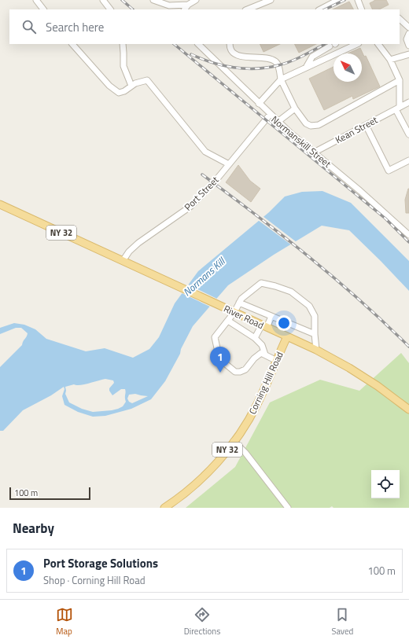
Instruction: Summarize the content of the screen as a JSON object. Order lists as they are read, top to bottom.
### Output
{
  "streets": {
    "main road": ["NY 32", "River Road", "Corning Hill Road"],
    "street": ["Kean Street", "Normanskill Street", "Port Street"]
  },
  "crossings": [
    ["Kean Street", "Normanskill Street"],
    ["Normanskill Street", "Port Street"],
    ["Port Street", "NY 32"],
    ["Port Street", "River Road"],
    ["NY 32", "River Road"],
    ["River Road", "Corning Hill Road"]
  ],
  "water": ["Normans Kill"],
  "scale_bar": "100 m",
  "north": "top left",
  "page": {
    "search": "Search here",
    "pins": "1",
    "scale": "100 m",
    "heading": "Nearby",
    "list": [
      {
        "mark": "1",
        "name": "Port Storage Solutions",
        "note": "Shop · Corning Hill Road",
        "value": "100 m"
      }
    ],
    "nav": ["Map", "Directions", "Saved"]
  }
}
